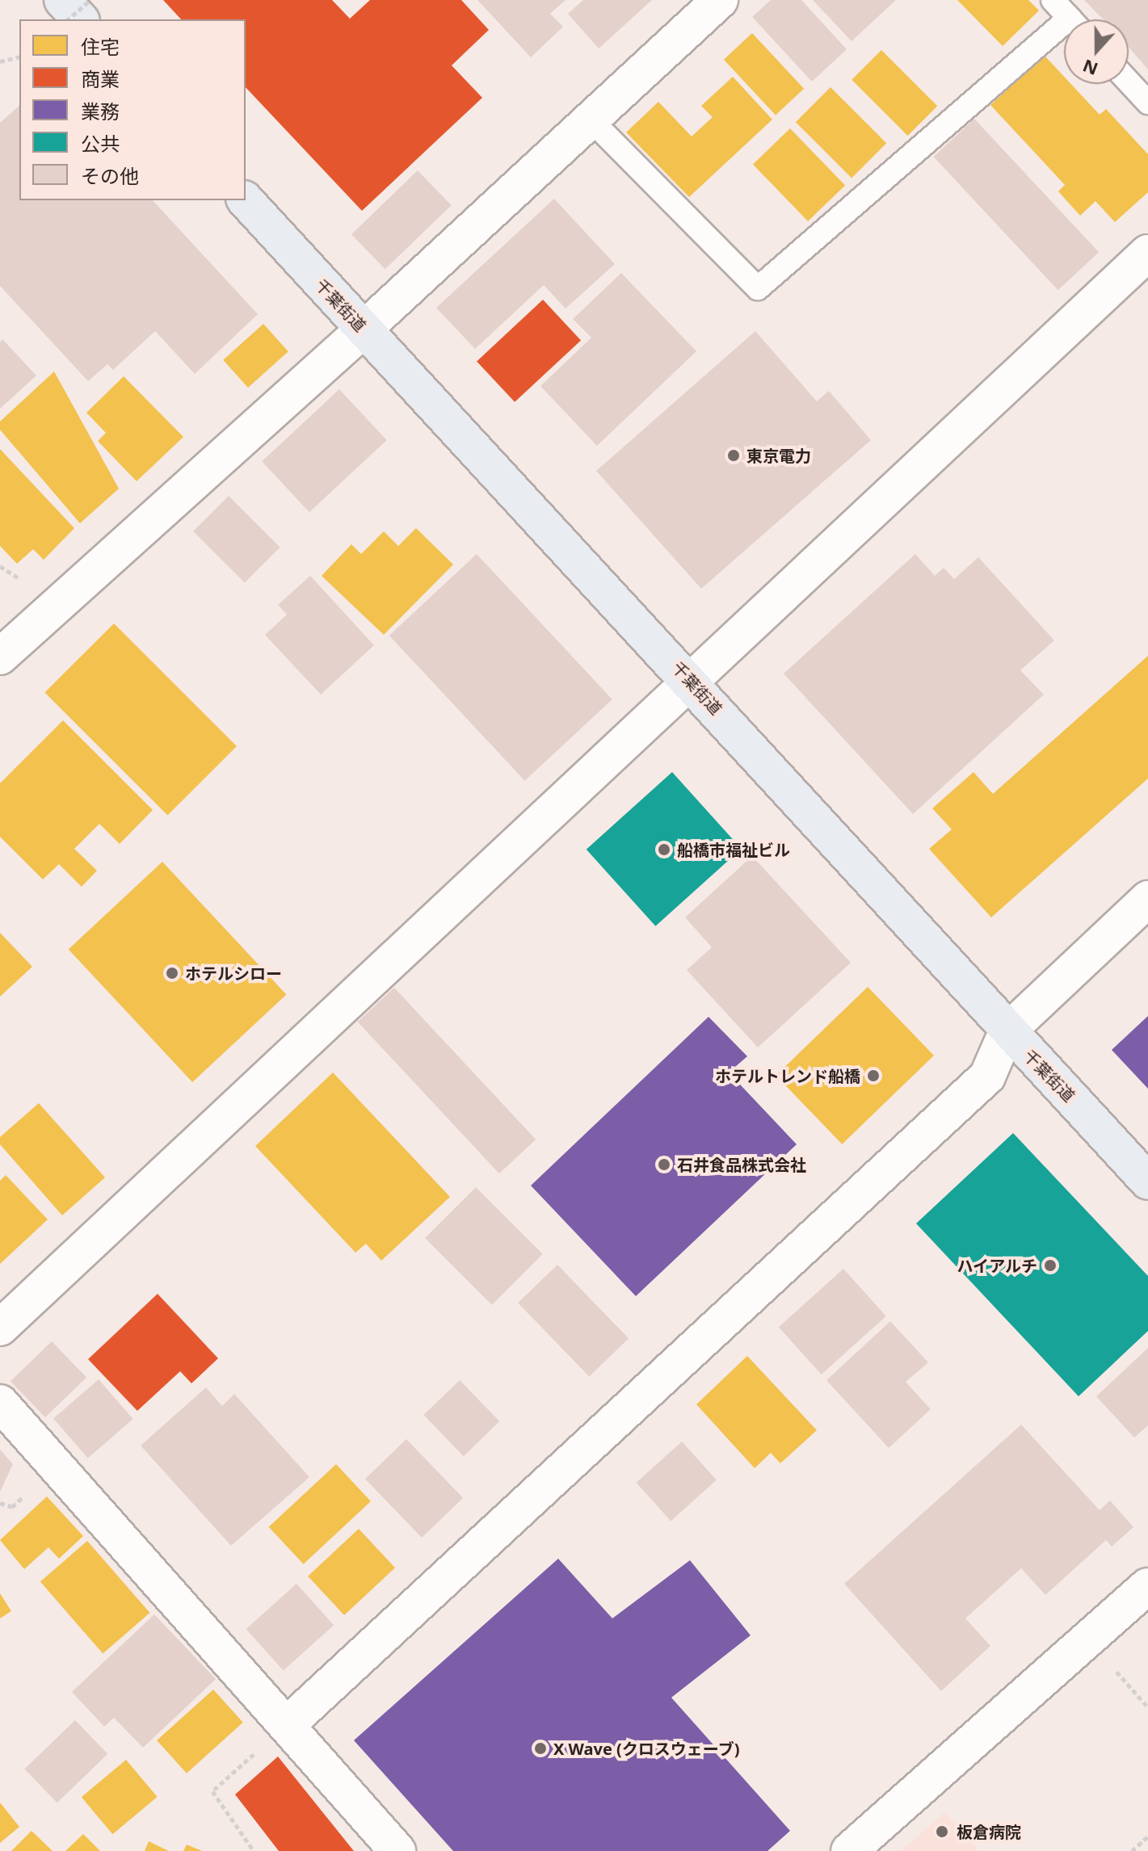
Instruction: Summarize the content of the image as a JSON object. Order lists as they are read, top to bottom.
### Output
{
  "streets": {
    "highway": ["千葉街道"]
  },
  "places": [
    "東京電力",
    "船橋市福祉ビル",
    "ホテルシロー",
    "ホテルトレンド船橋",
    "石井食品株式会社",
    "ハイアルチ",
    "X Wave (クロスウェーブ)",
    "板倉病院"
  ],
  "legend": [
    "住宅",
    "商業",
    "業務",
    "公共",
    "その他"
  ],
  "north": "bottom"
}
